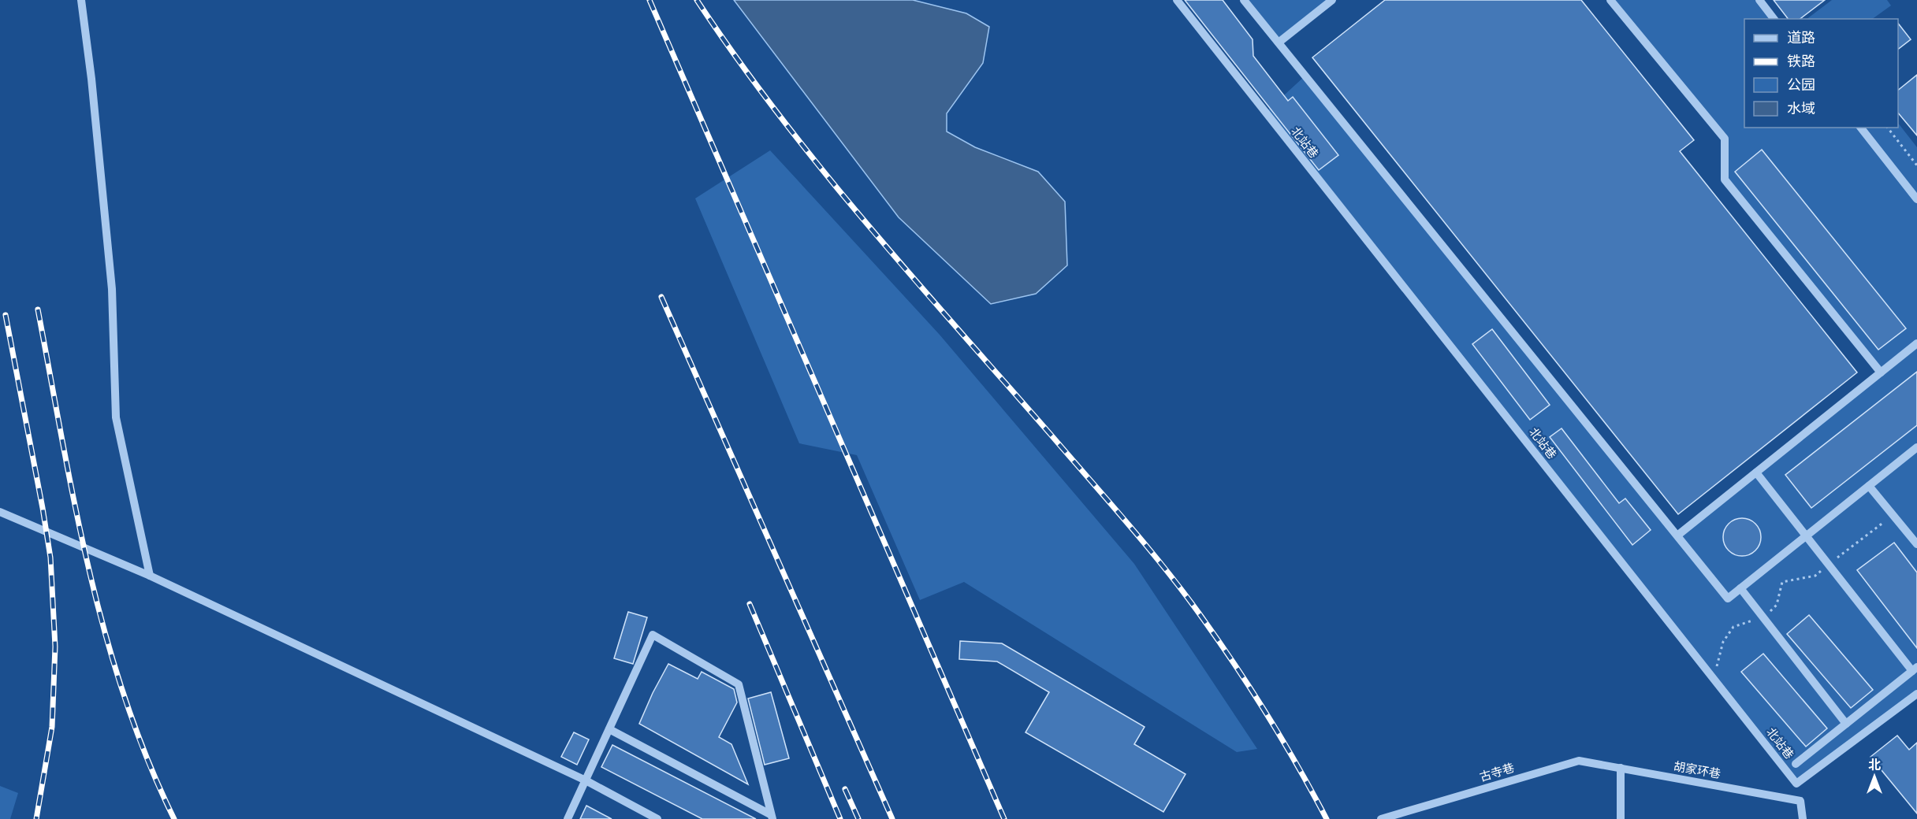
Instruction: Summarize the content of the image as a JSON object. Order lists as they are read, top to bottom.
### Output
{
  "streets": {
    "street": ["北站巷", "胡家环巷", "古寺巷"]
  },
  "crossings": [
    ["胡家环巷", "古寺巷"]
  ],
  "legend": [
    "道路",
    "铁路",
    "公园",
    "水域"
  ],
  "north": "top"
}
